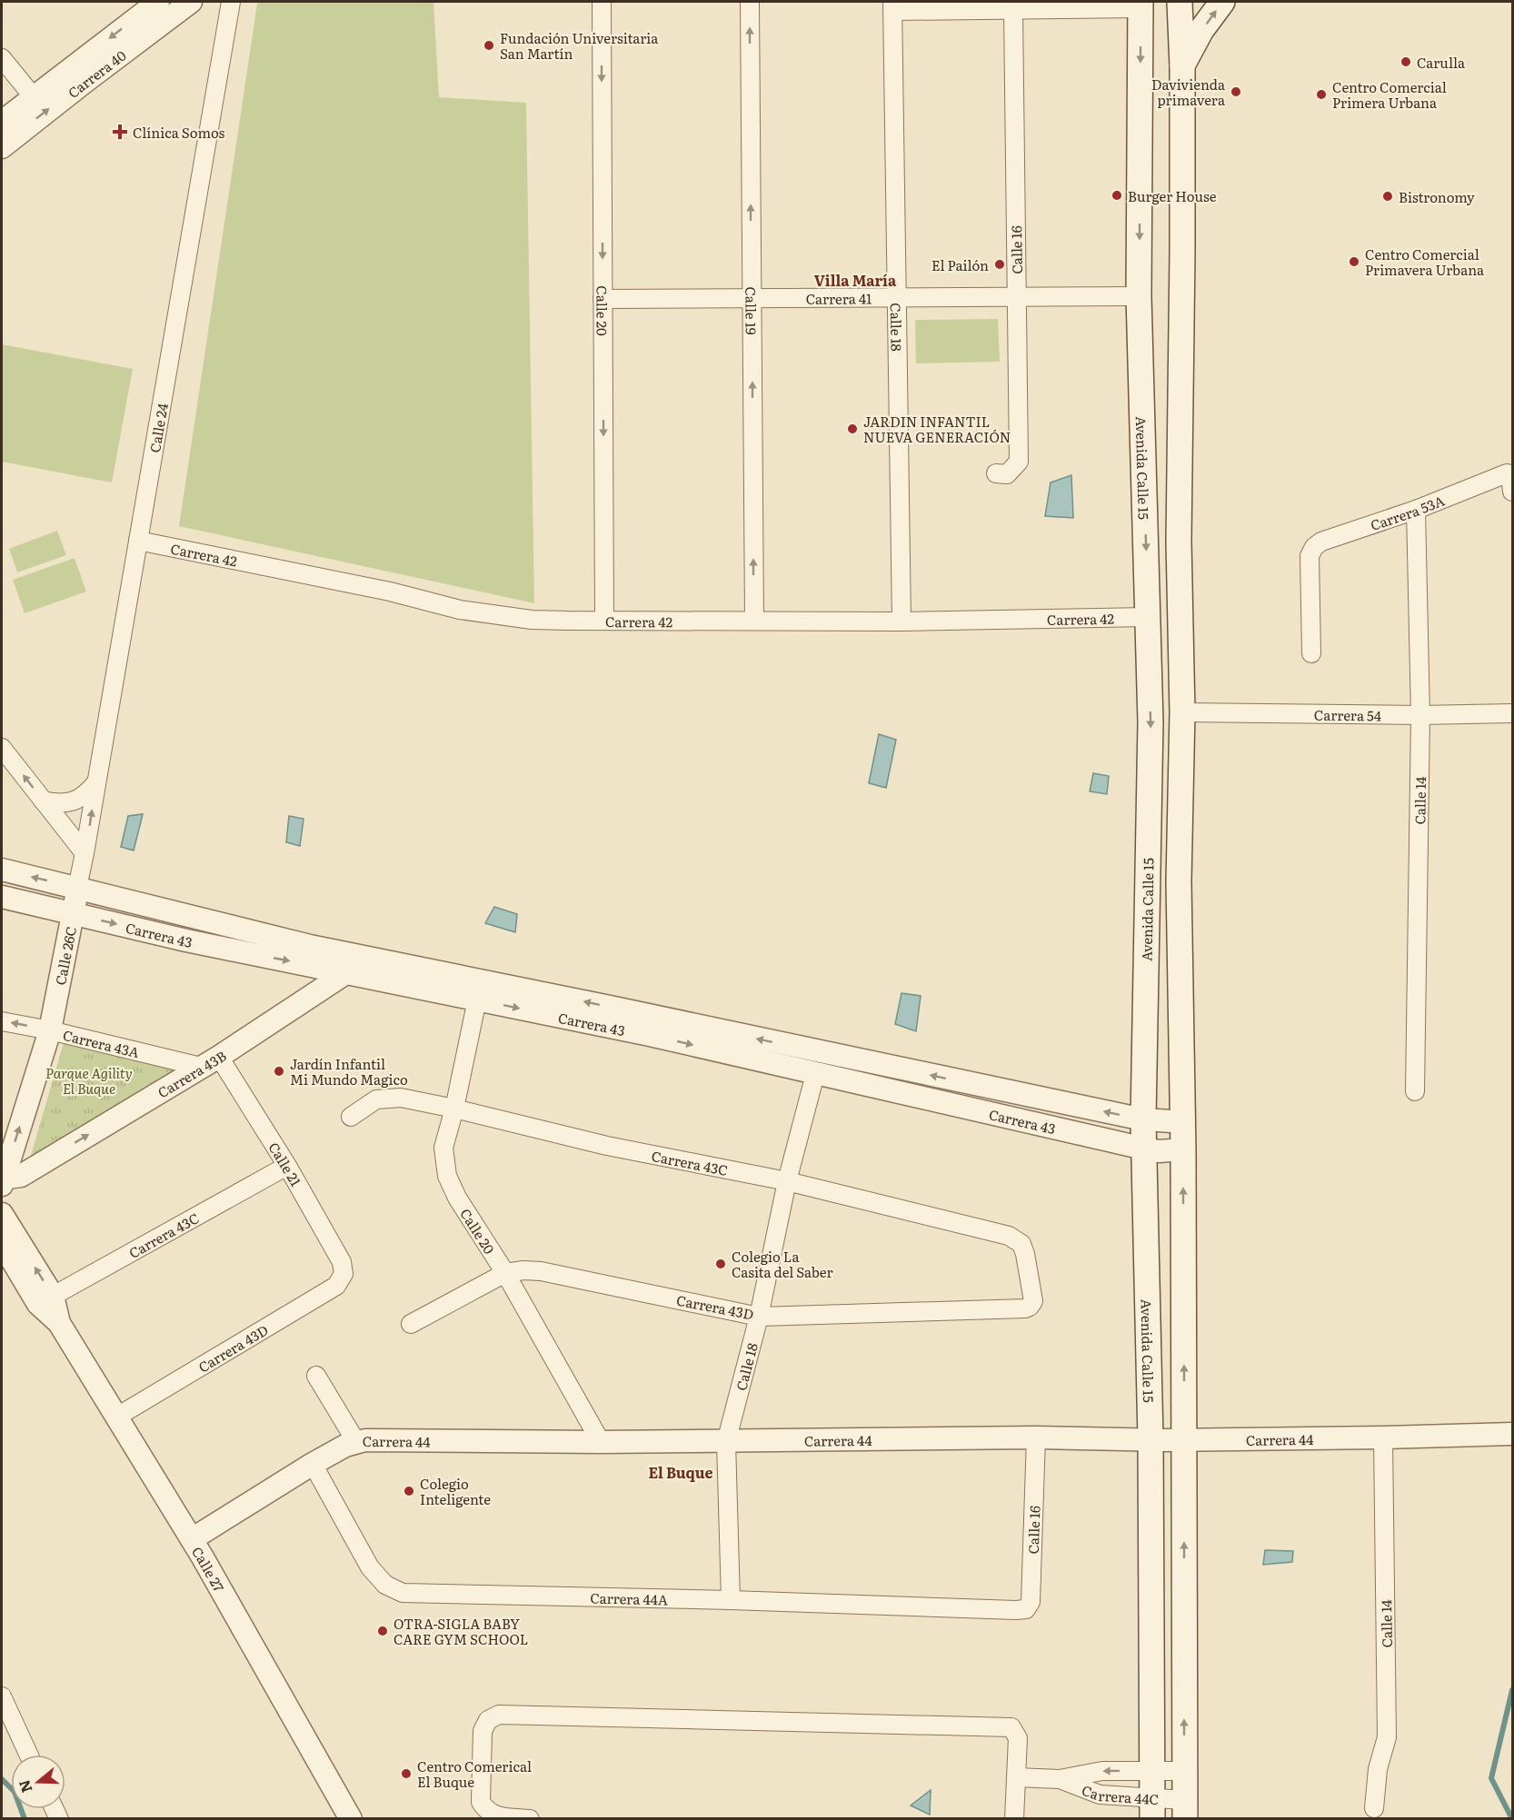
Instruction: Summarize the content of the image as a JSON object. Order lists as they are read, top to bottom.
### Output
{
  "streets": {
    "main road": ["Avenida Calle 15"],
    "street": [
      "Carrera 40",
      "Calle 16",
      "Carrera 41",
      "Calle 20",
      "Calle 19",
      "Calle 18",
      "Calle 24",
      "Carrera 53A",
      "Carrera 42",
      "Carrera 54",
      "Calle 14",
      "Carrera 43",
      "Calle 26C",
      "Carrera 43A",
      "Carrera 43B",
      "Carrera 43C",
      "Calle 21",
      "Carrera 43D",
      "Carrera 44",
      "Calle 27",
      "Carrera 44A",
      "Carrera 44C"
    ]
  },
  "crossings": [
    ["Calle 16", "Carrera 41"],
    ["Calle 16", "Carrera 44"],
    ["Calle 16", "Carrera 44A"],
    ["Carrera 41", "Calle 20"],
    ["Carrera 41", "Calle 19"],
    ["Carrera 41", "Calle 18"],
    ["Carrera 41", "Avenida Calle 15"],
    ["Calle 20", "Carrera 42"],
    ["Calle 20", "Carrera 43"],
    ["Calle 20", "Carrera 43C"],
    ["Calle 20", "Carrera 43D"],
    ["Calle 20", "Carrera 44"],
    ["Calle 19", "Carrera 42"],
    ["Calle 18", "Carrera 42"],
    ["Calle 18", "Carrera 43"],
    ["Calle 18", "Carrera 43C"],
    ["Calle 18", "Carrera 43D"],
    ["Calle 18", "Carrera 44"],
    ["Calle 18", "Carrera 44A"],
    ["Calle 24", "Carrera 42"],
    ["Calle 24", "Calle 26C"],
    ["Avenida Calle 15", "Carrera 42"],
    ["Avenida Calle 15", "Carrera 43"],
    ["Avenida Calle 15", "Carrera 44"],
    ["Avenida Calle 15", "Carrera 44C"],
    ["Carrera 53A", "Calle 14"],
    ["Carrera 54", "Calle 14"],
    ["Calle 14", "Carrera 44"],
    ["Carrera 43", "Calle 26C"],
    ["Carrera 43", "Carrera 43B"],
    ["Calle 26C", "Carrera 43A"],
    ["Calle 26C", "Carrera 43B"],
    ["Carrera 43A", "Carrera 43B"],
    ["Carrera 43A", "Calle 21"],
    ["Carrera 43B", "Calle 21"],
    ["Carrera 43C", "Calle 21"],
    ["Carrera 43C", "Carrera 43D"],
    ["Carrera 43C", "Calle 27"],
    ["Calle 21", "Carrera 43D"],
    ["Carrera 43D", "Calle 27"],
    ["Carrera 44", "Calle 27"],
    ["Carrera 44", "Carrera 44A"]
  ],
  "one_way": [
    "Calle 20",
    "Calle 19",
    "Calle 26C",
    "Carrera 43B"
  ],
  "districts": ["Villa María", "El Buque"],
  "parks": ["Parque Agility El Buque"],
  "places": {
    "other": [
      "Fundación Universitaria San Martín",
      "Carulla",
      "Davivienda primavera",
      "Centro Comercial Primera Urbana",
      "Burger House",
      "Bistronomy",
      "Centro Comercial Primavera Urbana",
      "El Pailón",
      "JARDIN INFANTIL NUEVA GENERACIÓN",
      "Jardín Infantil Mi Mundo Magico",
      "Colegio La Casita del Saber",
      "Colegio Inteligente",
      "OTRA-SIGLA BABY CARE GYM SCHOOL",
      "Centro Comerical El Buque"
    ],
    "health": ["Clínica Somos"]
  },
  "north": "left"
}
